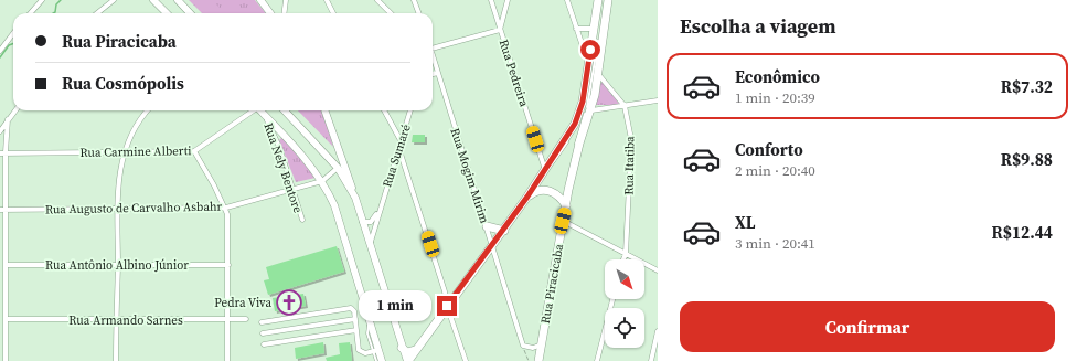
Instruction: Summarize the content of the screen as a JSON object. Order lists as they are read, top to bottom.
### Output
{
  "streets": {
    "main road": ["Rua Piracicaba"],
    "street": [
      "Rua Pedreira",
      "Rua Carmine Alberti",
      "Rua Sumaré",
      "Rua Itatiba",
      "Rua Nely Bentore",
      "Rua Mogim Mirim",
      "Rua Augusto de Carvalho Asbahr",
      "Rua Antônio Albino Júnior",
      "Rua Armando Sarnes"
    ]
  },
  "crossings": [
    ["Rua Itatiba", "Rua Piracicaba"],
    ["Rua Nely Bentore", "Rua Augusto de Carvalho Asbahr"]
  ],
  "places": {
    "church": ["Pedra Viva"]
  },
  "north": "bottom right",
  "page": {
    "heading": "Escolha a viagem",
    "banner": ["Rua Piracicaba", "Rua Cosmópolis"],
    "list": [
      {
        "name": "Econômico",
        "note": "1 min · 20:39",
        "value": "R$7.32"
      },
      {
        "name": "Conforto",
        "note": "2 min · 20:40",
        "value": "R$9.88"
      },
      {
        "name": "XL",
        "note": "3 min · 20:41",
        "value": "R$12.44"
      }
    ],
    "bubble": "1 min",
    "buttons": "Confirmar"
  }
}
